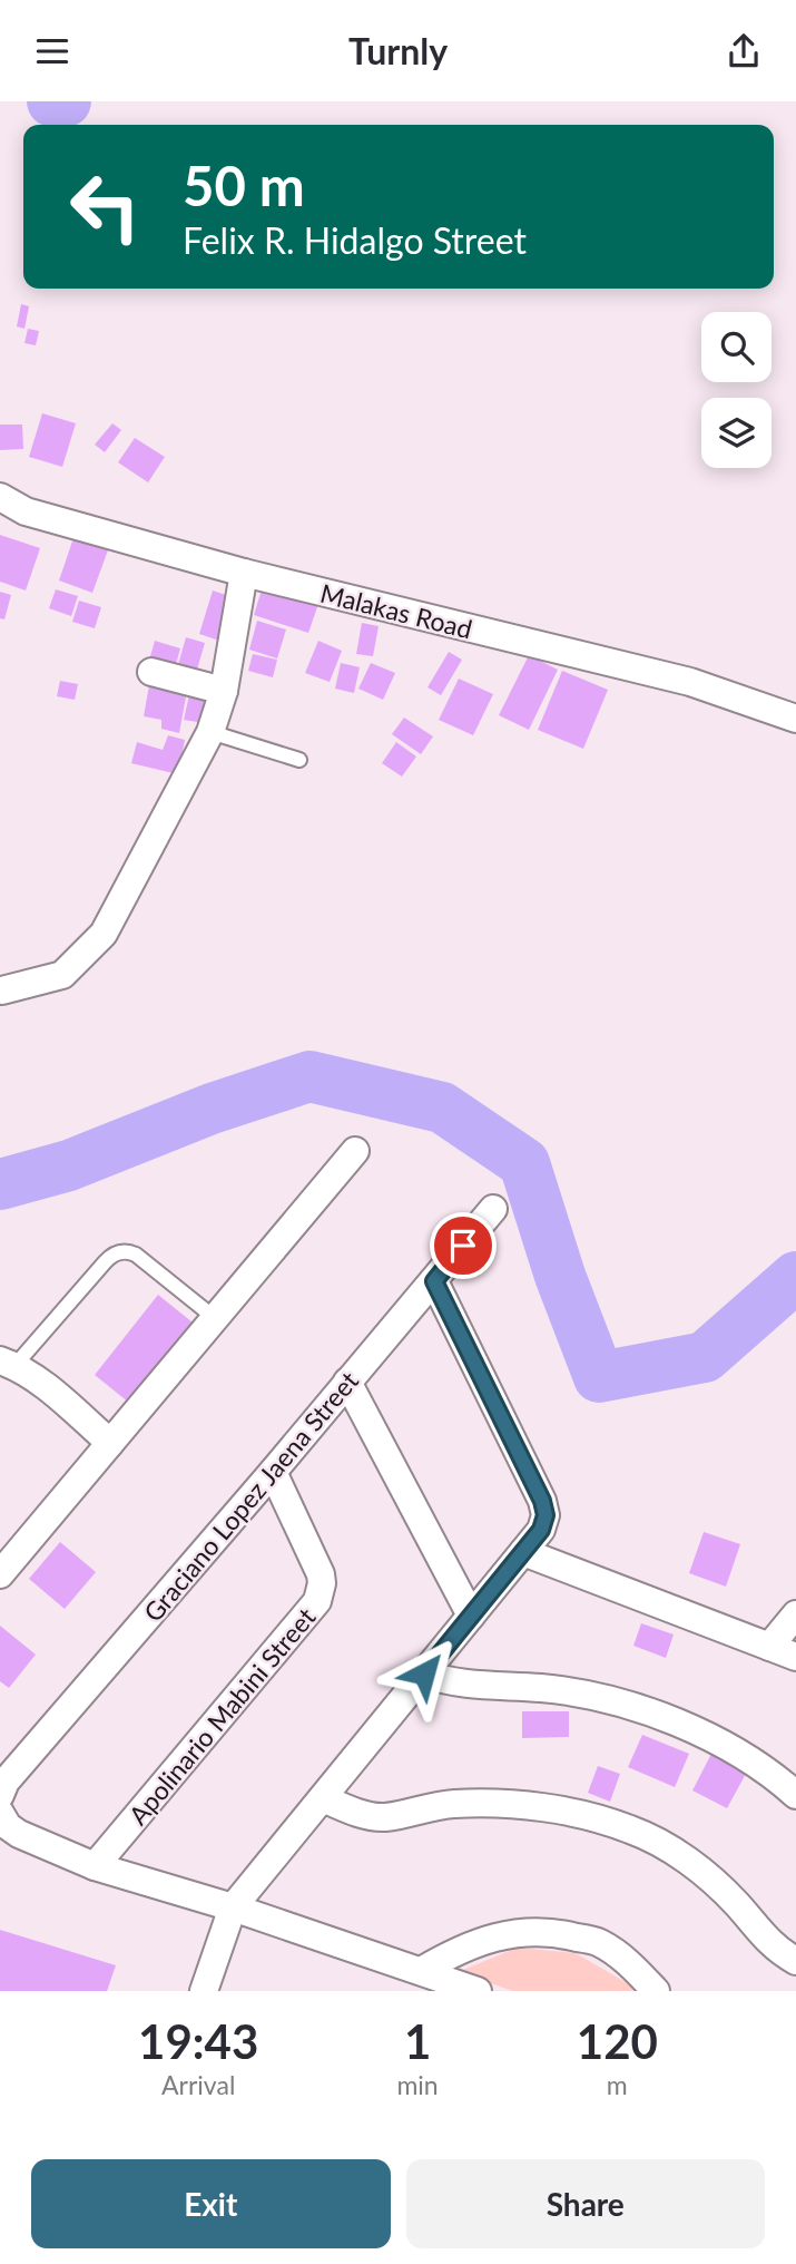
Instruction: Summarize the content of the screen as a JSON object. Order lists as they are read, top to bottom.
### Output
{
  "streets": {
    "street": ["Malakas Road", "Graciano Lopez Jaena Street", "Apolinario Mabini Street"]
  },
  "crossings": [
    ["Graciano Lopez Jaena Street", "Apolinario Mabini Street"]
  ],
  "page": {
    "header": "Turnly",
    "turn": ["50 m", "Felix R. Hidalgo Street"],
    "eta": [
      "19:43",
      "Arrival",
      "1",
      "min",
      "120",
      "m"
    ],
    "buttons": ["Exit", "Share"]
  }
}
